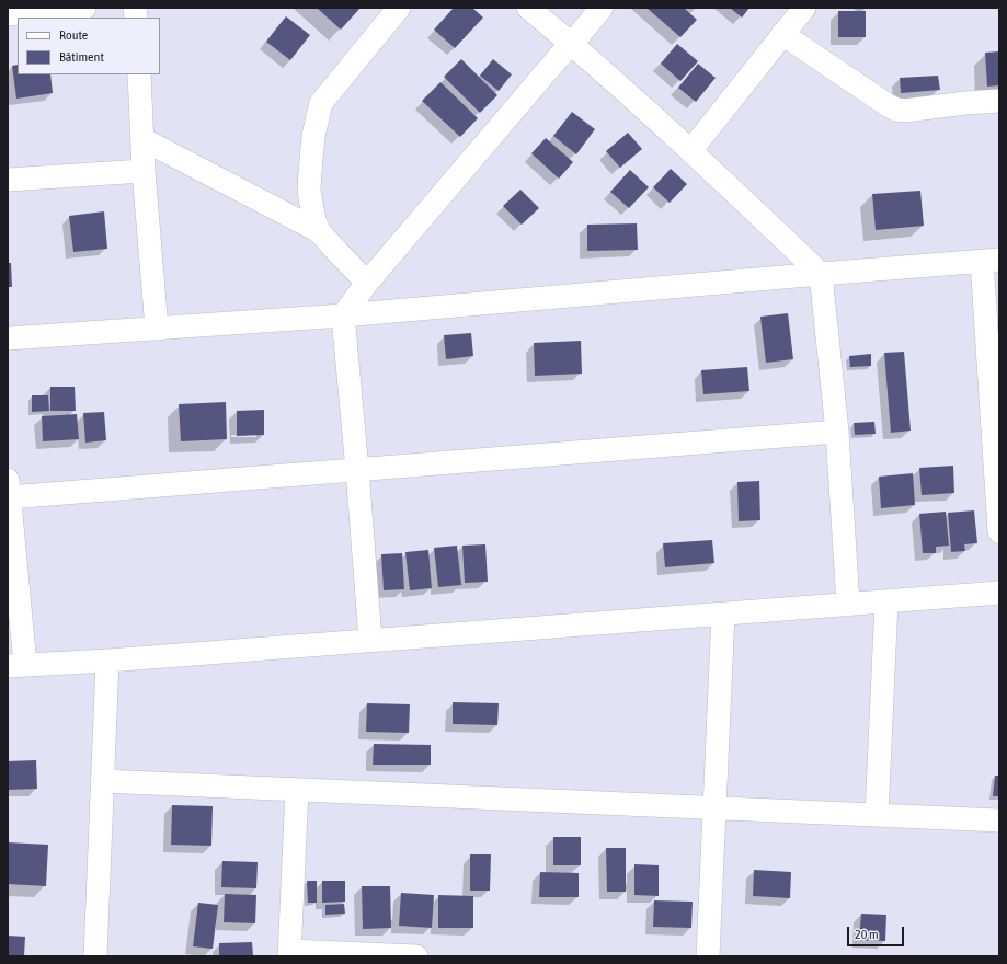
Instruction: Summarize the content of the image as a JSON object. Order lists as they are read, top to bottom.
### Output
{
  "legend": ["Route", "Bâtiment"],
  "scale_bar": "20 m"
}
